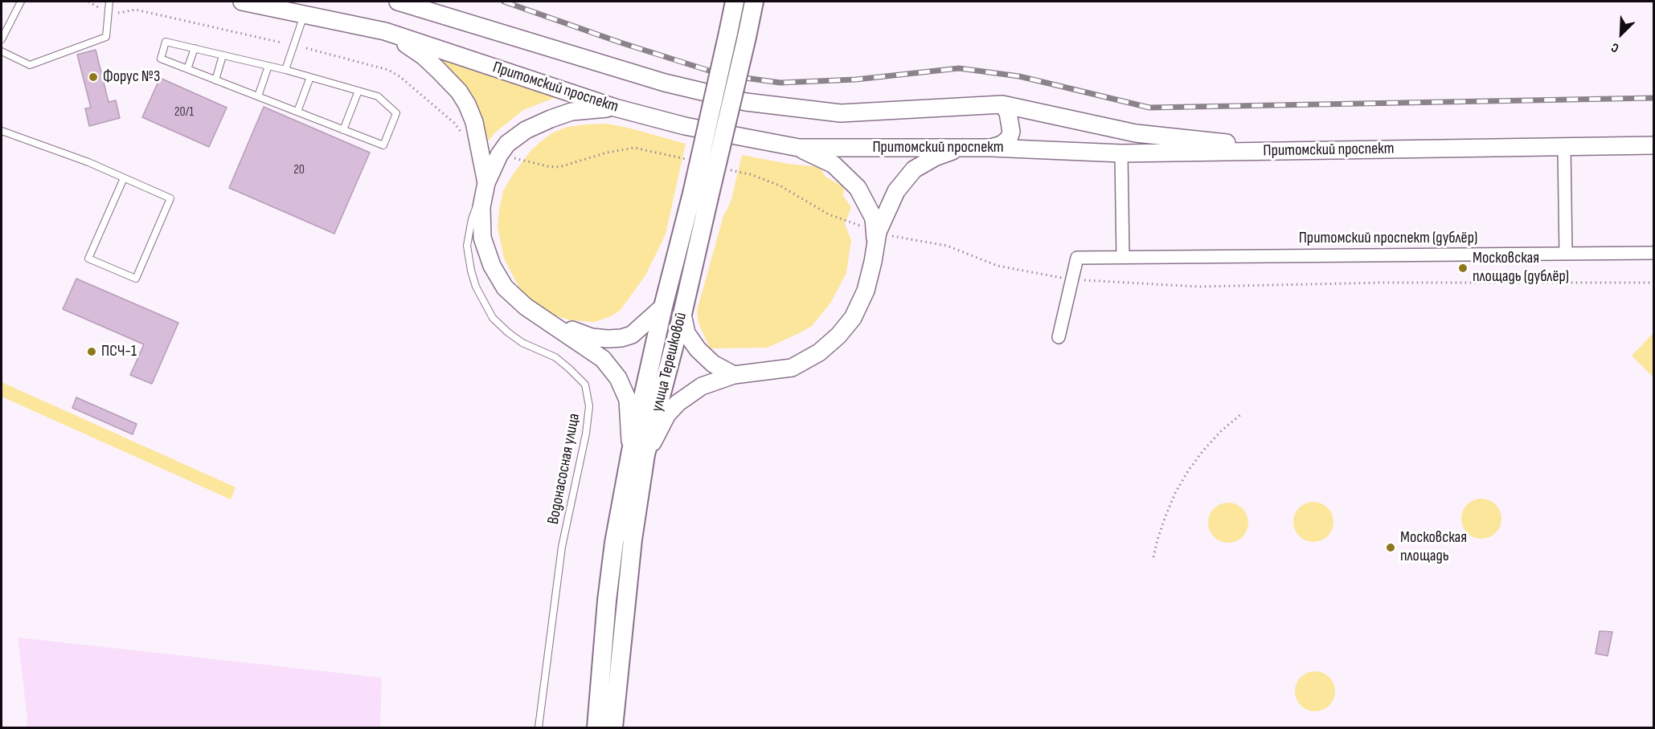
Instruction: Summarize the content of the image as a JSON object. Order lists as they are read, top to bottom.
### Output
{
  "streets": {
    "main road": ["Притомский проспект", "улица Терешковой"],
    "street": ["Притомский проспект (дублёр)"],
    "lane": ["Водонасосная улица"]
  },
  "places": [
    "Форус №3",
    "Московская площадь (дублёр)",
    "ПСЧ-1",
    "Московская площадь"
  ],
  "house_numbers": ["20/1", "20"],
  "north": "bottom left"
}
